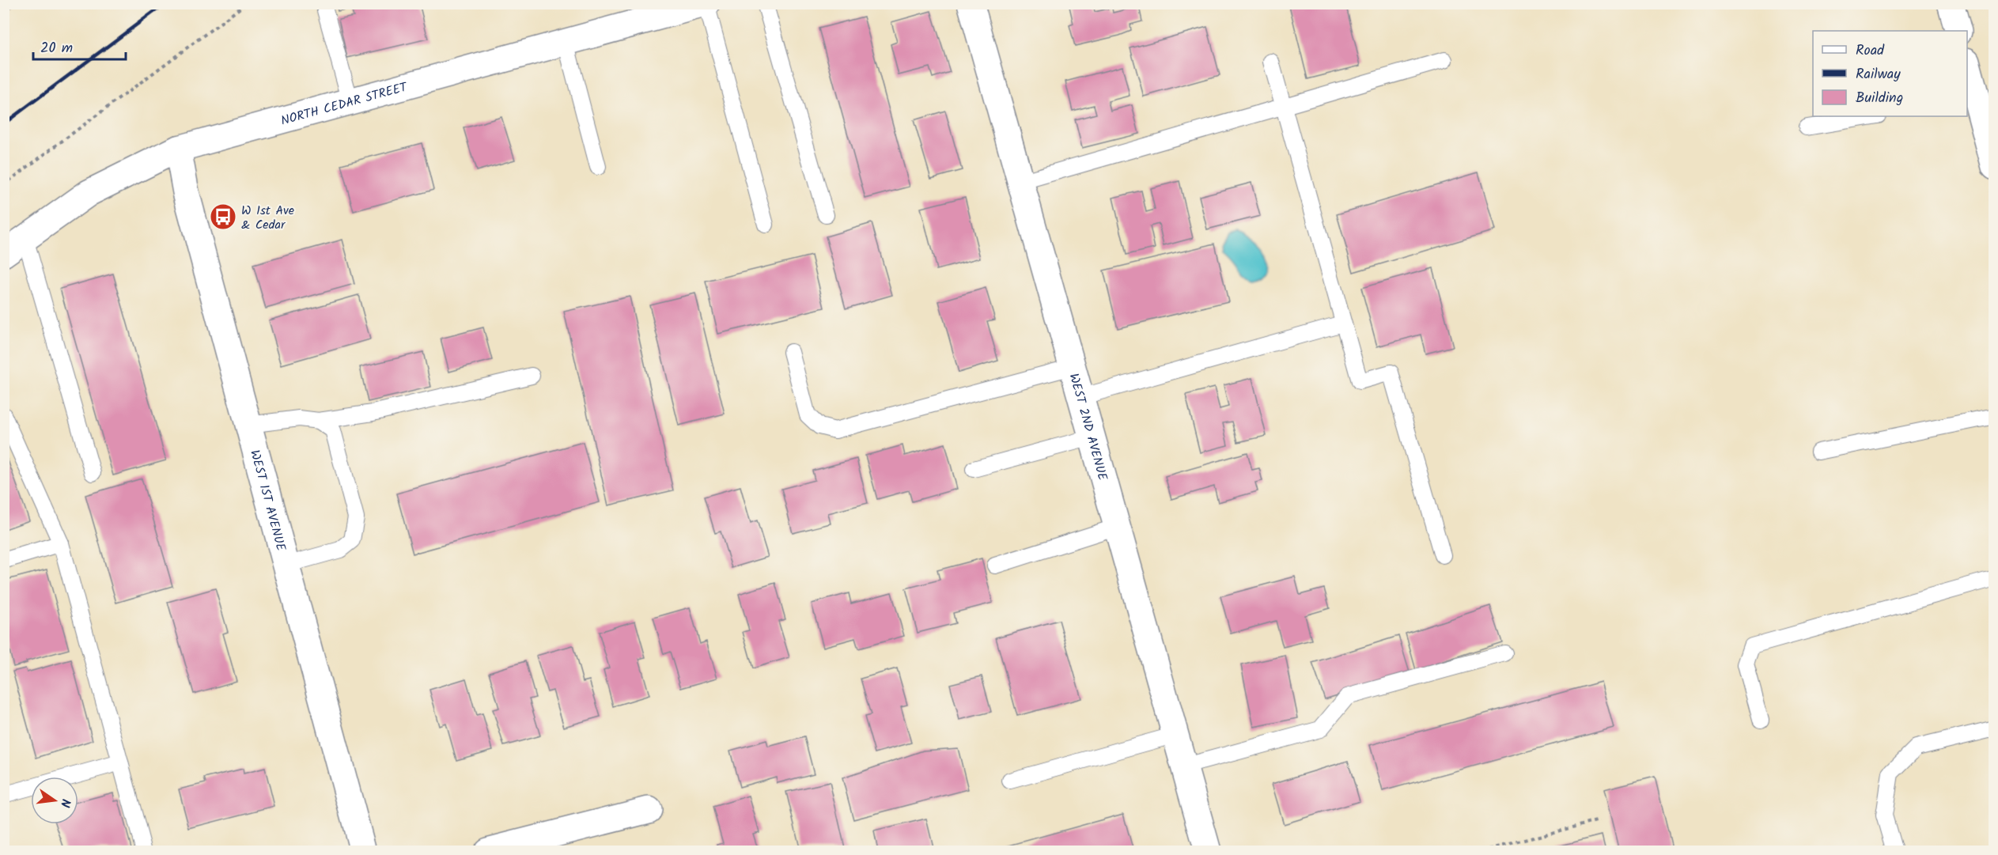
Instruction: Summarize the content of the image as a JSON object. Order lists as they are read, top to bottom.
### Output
{
  "streets": {
    "street": ["NORTH CEDAR STREET", "WEST 2ND AVENUE", "WEST 1ST AVENUE"]
  },
  "crossings": [
    ["NORTH CEDAR STREET", "WEST 1ST AVENUE"]
  ],
  "places": {
    "bus stop": ["W 1st Ave & Cedar"]
  },
  "legend": ["Road", "Railway", "Building"],
  "scale_bar": "20 m",
  "north": "right"
}
